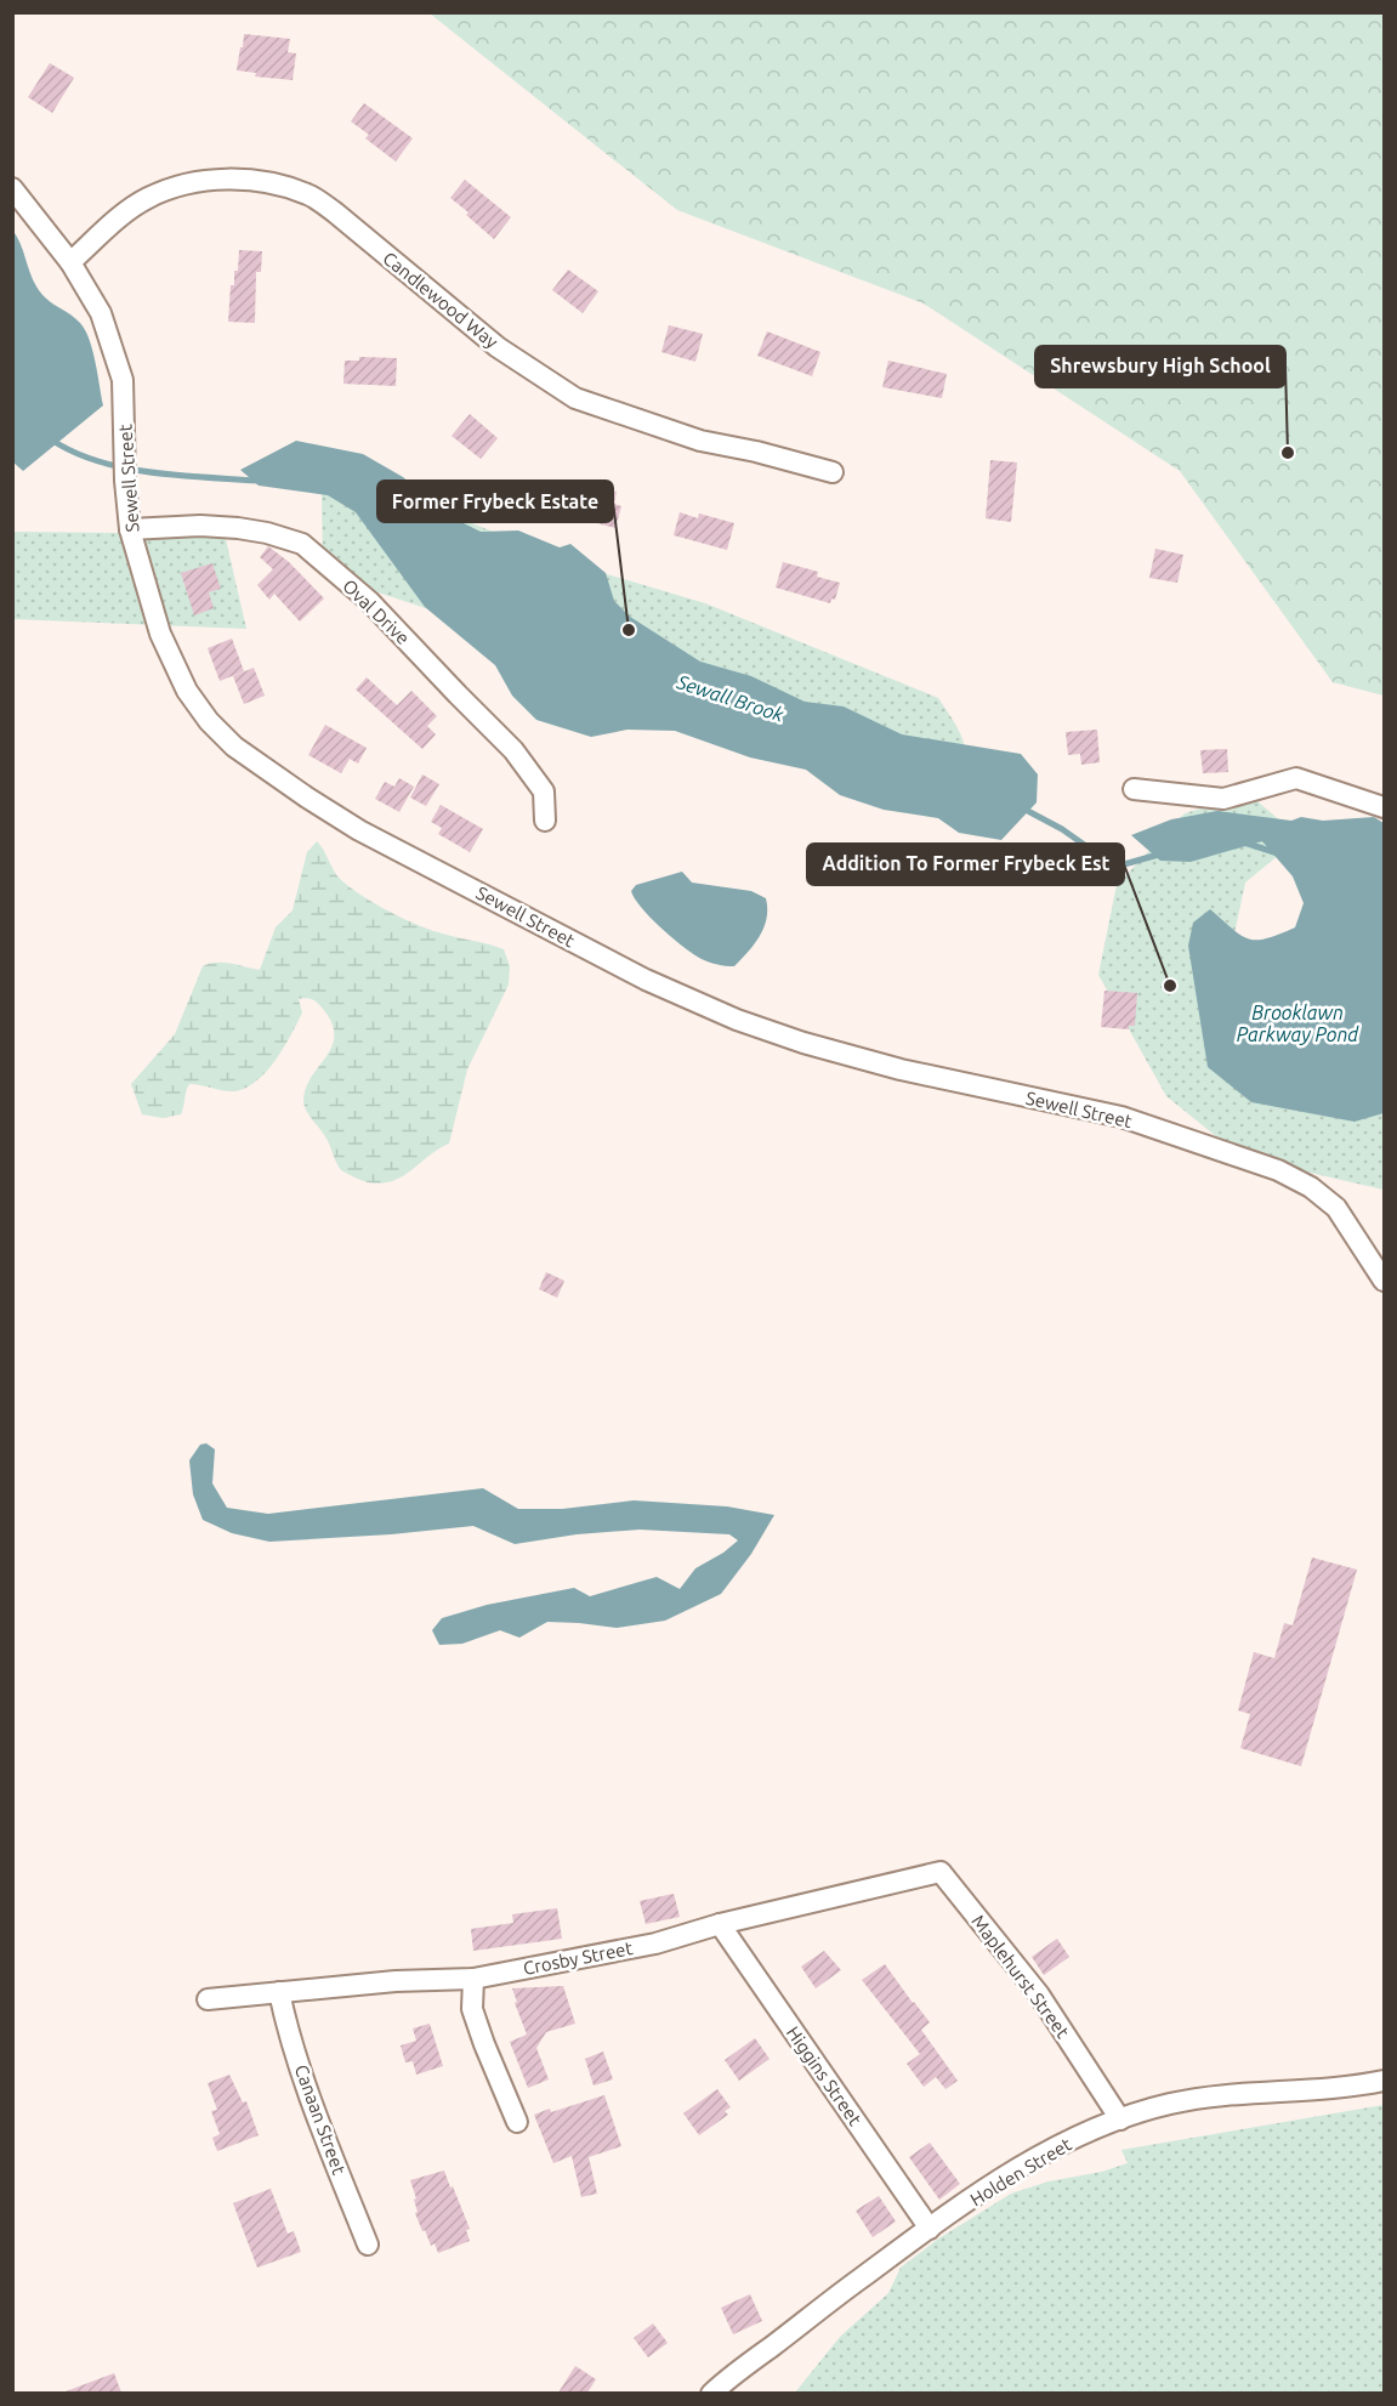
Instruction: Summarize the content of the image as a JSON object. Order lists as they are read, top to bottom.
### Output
{
  "streets": {
    "street": [
      "Candlewood Way",
      "Sewell Street",
      "Oval Drive",
      "Crosby Street",
      "Maplehurst Street",
      "Higgins Street",
      "Canaan Street",
      "Holden Street"
    ]
  },
  "crossings": [
    ["Candlewood Way", "Sewell Street"],
    ["Sewell Street", "Oval Drive"],
    ["Crosby Street", "Maplehurst Street"],
    ["Crosby Street", "Higgins Street"],
    ["Crosby Street", "Canaan Street"],
    ["Maplehurst Street", "Holden Street"],
    ["Higgins Street", "Holden Street"]
  ],
  "water": ["Sewall Brook", "Brooklawn Parkway Pond"],
  "places": ["Shrewsbury High School", "Former Frybeck Estate", "Addition To Former Frybeck Est"]
}
